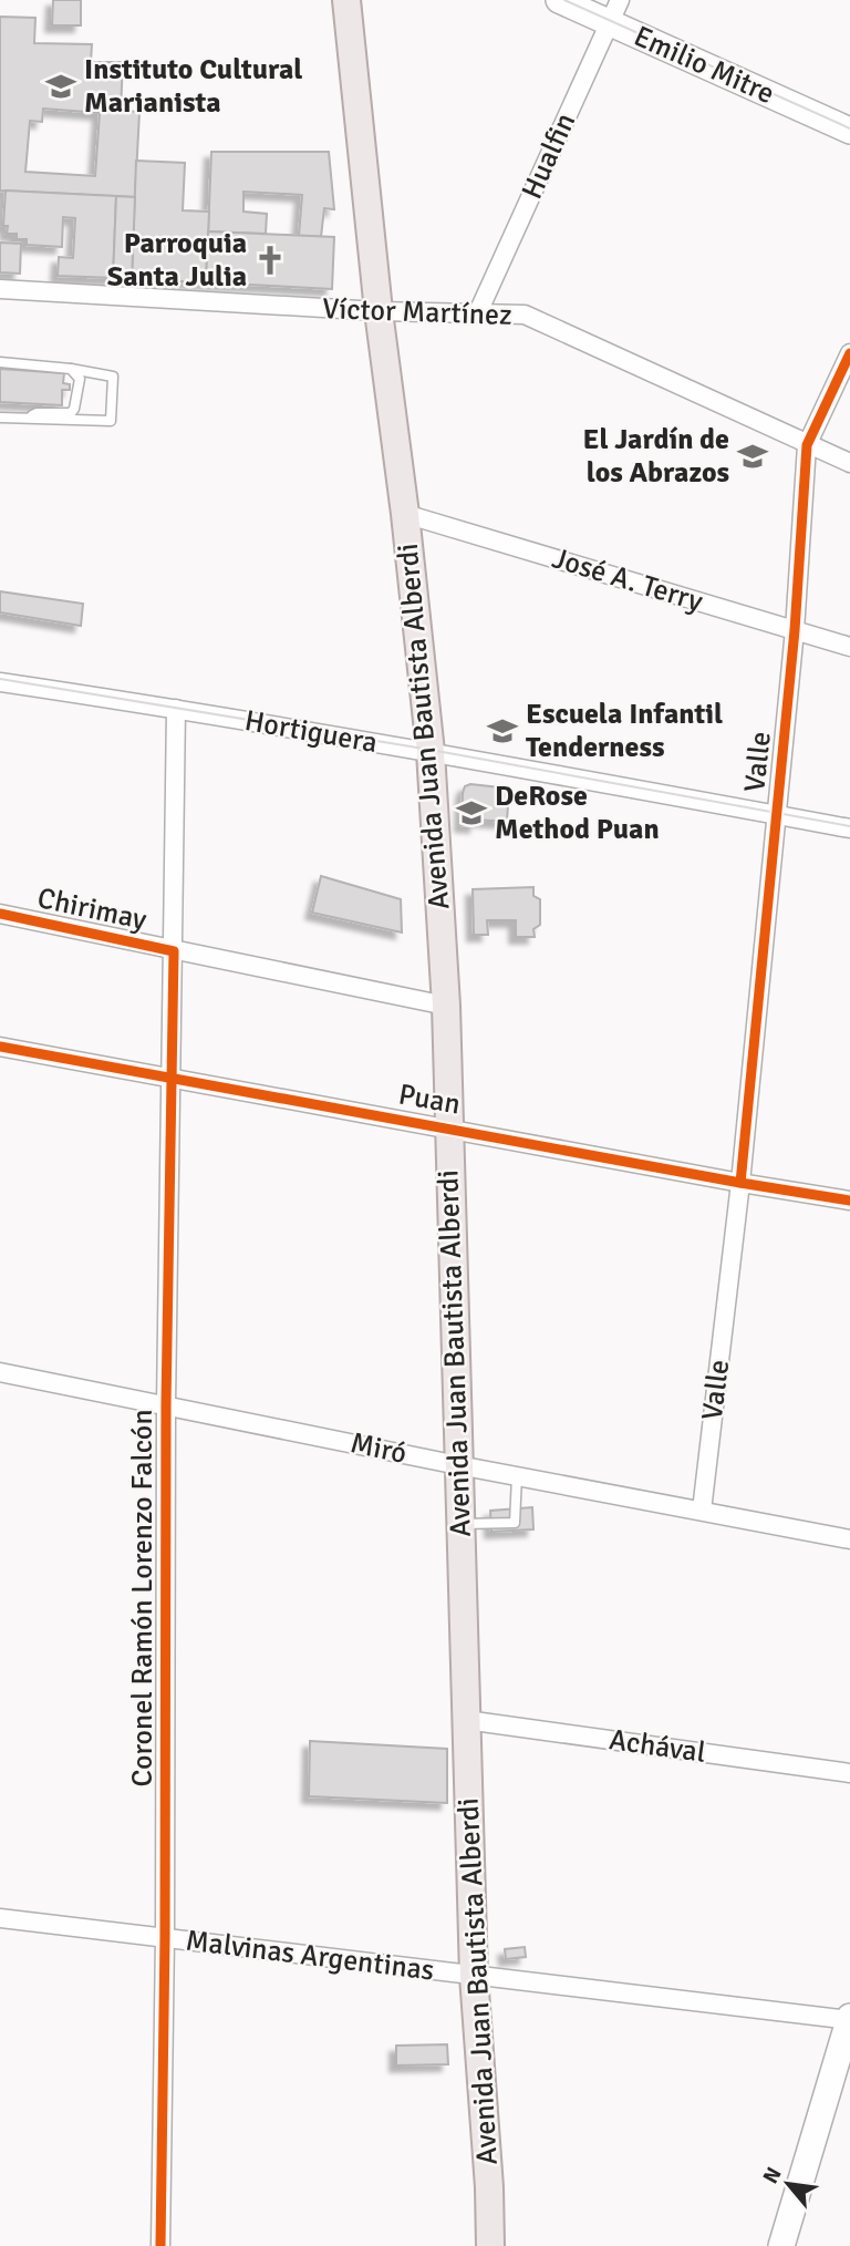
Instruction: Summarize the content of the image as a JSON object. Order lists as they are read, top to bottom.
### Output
{
  "streets": {
    "main road": ["Avenida Juan Bautista Alberdi"],
    "street": [
      "Emilio Mitre",
      "Hualfin",
      "Víctor Martínez",
      "José A. Terry",
      "Hortiguera",
      "Valle",
      "Chirimay",
      "Puan",
      "Miró",
      "Coronel Ramón Lorenzo Falcón",
      "Achával",
      "Malvinas Argentinas"
    ]
  },
  "crossings": [
    ["Emilio Mitre", "Hualfin"],
    ["Hualfin", "Víctor Martínez"],
    ["Víctor Martínez", "Avenida Juan Bautista Alberdi"],
    ["Víctor Martínez", "Valle"],
    ["José A. Terry", "Avenida Juan Bautista Alberdi"],
    ["José A. Terry", "Valle"],
    ["Avenida Juan Bautista Alberdi", "Hortiguera"],
    ["Avenida Juan Bautista Alberdi", "Chirimay"],
    ["Avenida Juan Bautista Alberdi", "Puan"],
    ["Avenida Juan Bautista Alberdi", "Miró"],
    ["Avenida Juan Bautista Alberdi", "Achával"],
    ["Avenida Juan Bautista Alberdi", "Malvinas Argentinas"],
    ["Hortiguera", "Valle"],
    ["Hortiguera", "Coronel Ramón Lorenzo Falcón"],
    ["Valle", "Puan"],
    ["Valle", "Miró"],
    ["Chirimay", "Coronel Ramón Lorenzo Falcón"],
    ["Puan", "Coronel Ramón Lorenzo Falcón"],
    ["Miró", "Coronel Ramón Lorenzo Falcón"],
    ["Coronel Ramón Lorenzo Falcón", "Malvinas Argentinas"]
  ],
  "places": {
    "school or university": [
      "Instituto Cultural Marianista",
      "El Jardín de los Abrazos",
      "Escuela Infantil Tenderness",
      "DeRose Method Puan"
    ],
    "church": ["Parroquia Santa Julia"]
  },
  "north": "top left"
}
